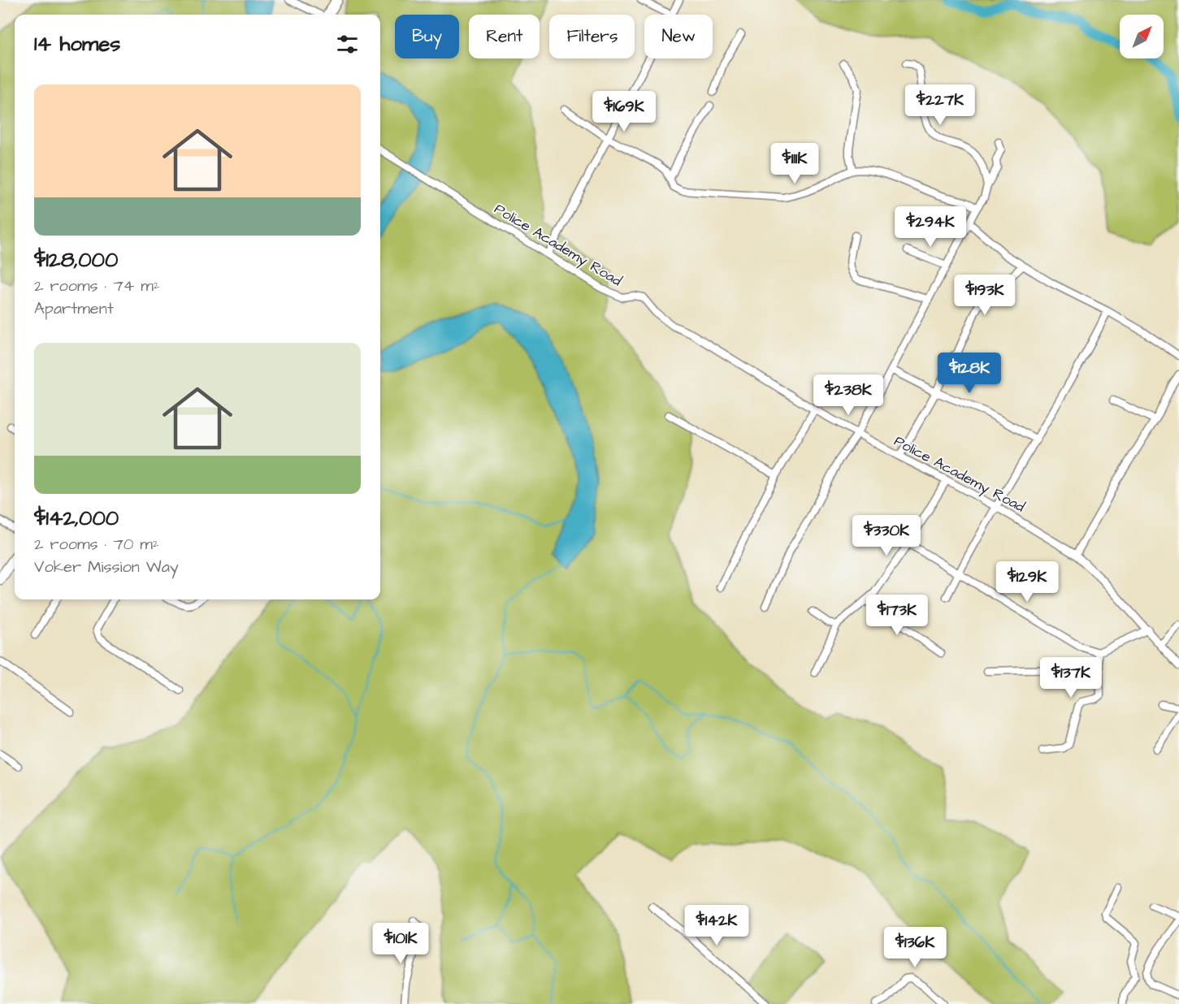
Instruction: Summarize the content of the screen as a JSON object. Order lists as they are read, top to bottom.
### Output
{
  "streets": {
    "street": ["Police Academy Road"]
  },
  "north": "top right",
  "page": {
    "chip": [
      "Buy",
      "Rent",
      "Filters",
      "New"
    ],
    "heading": "14 homes",
    "list": [
      {
        "name": "$128,000",
        "note": "2 rooms · 74 m² · Apartment"
      },
      {
        "name": "$142,000",
        "note": "2 rooms · 70 m² · Voker Mission Way"
      }
    ],
    "price": [
      "$227K",
      "$169K",
      "$111K",
      "$294K",
      "$193K",
      "$128K",
      "$238K",
      "$330K",
      "$129K",
      "$173K",
      "$137K",
      "$142K",
      "$101K",
      "$136K"
    ]
  }
}
